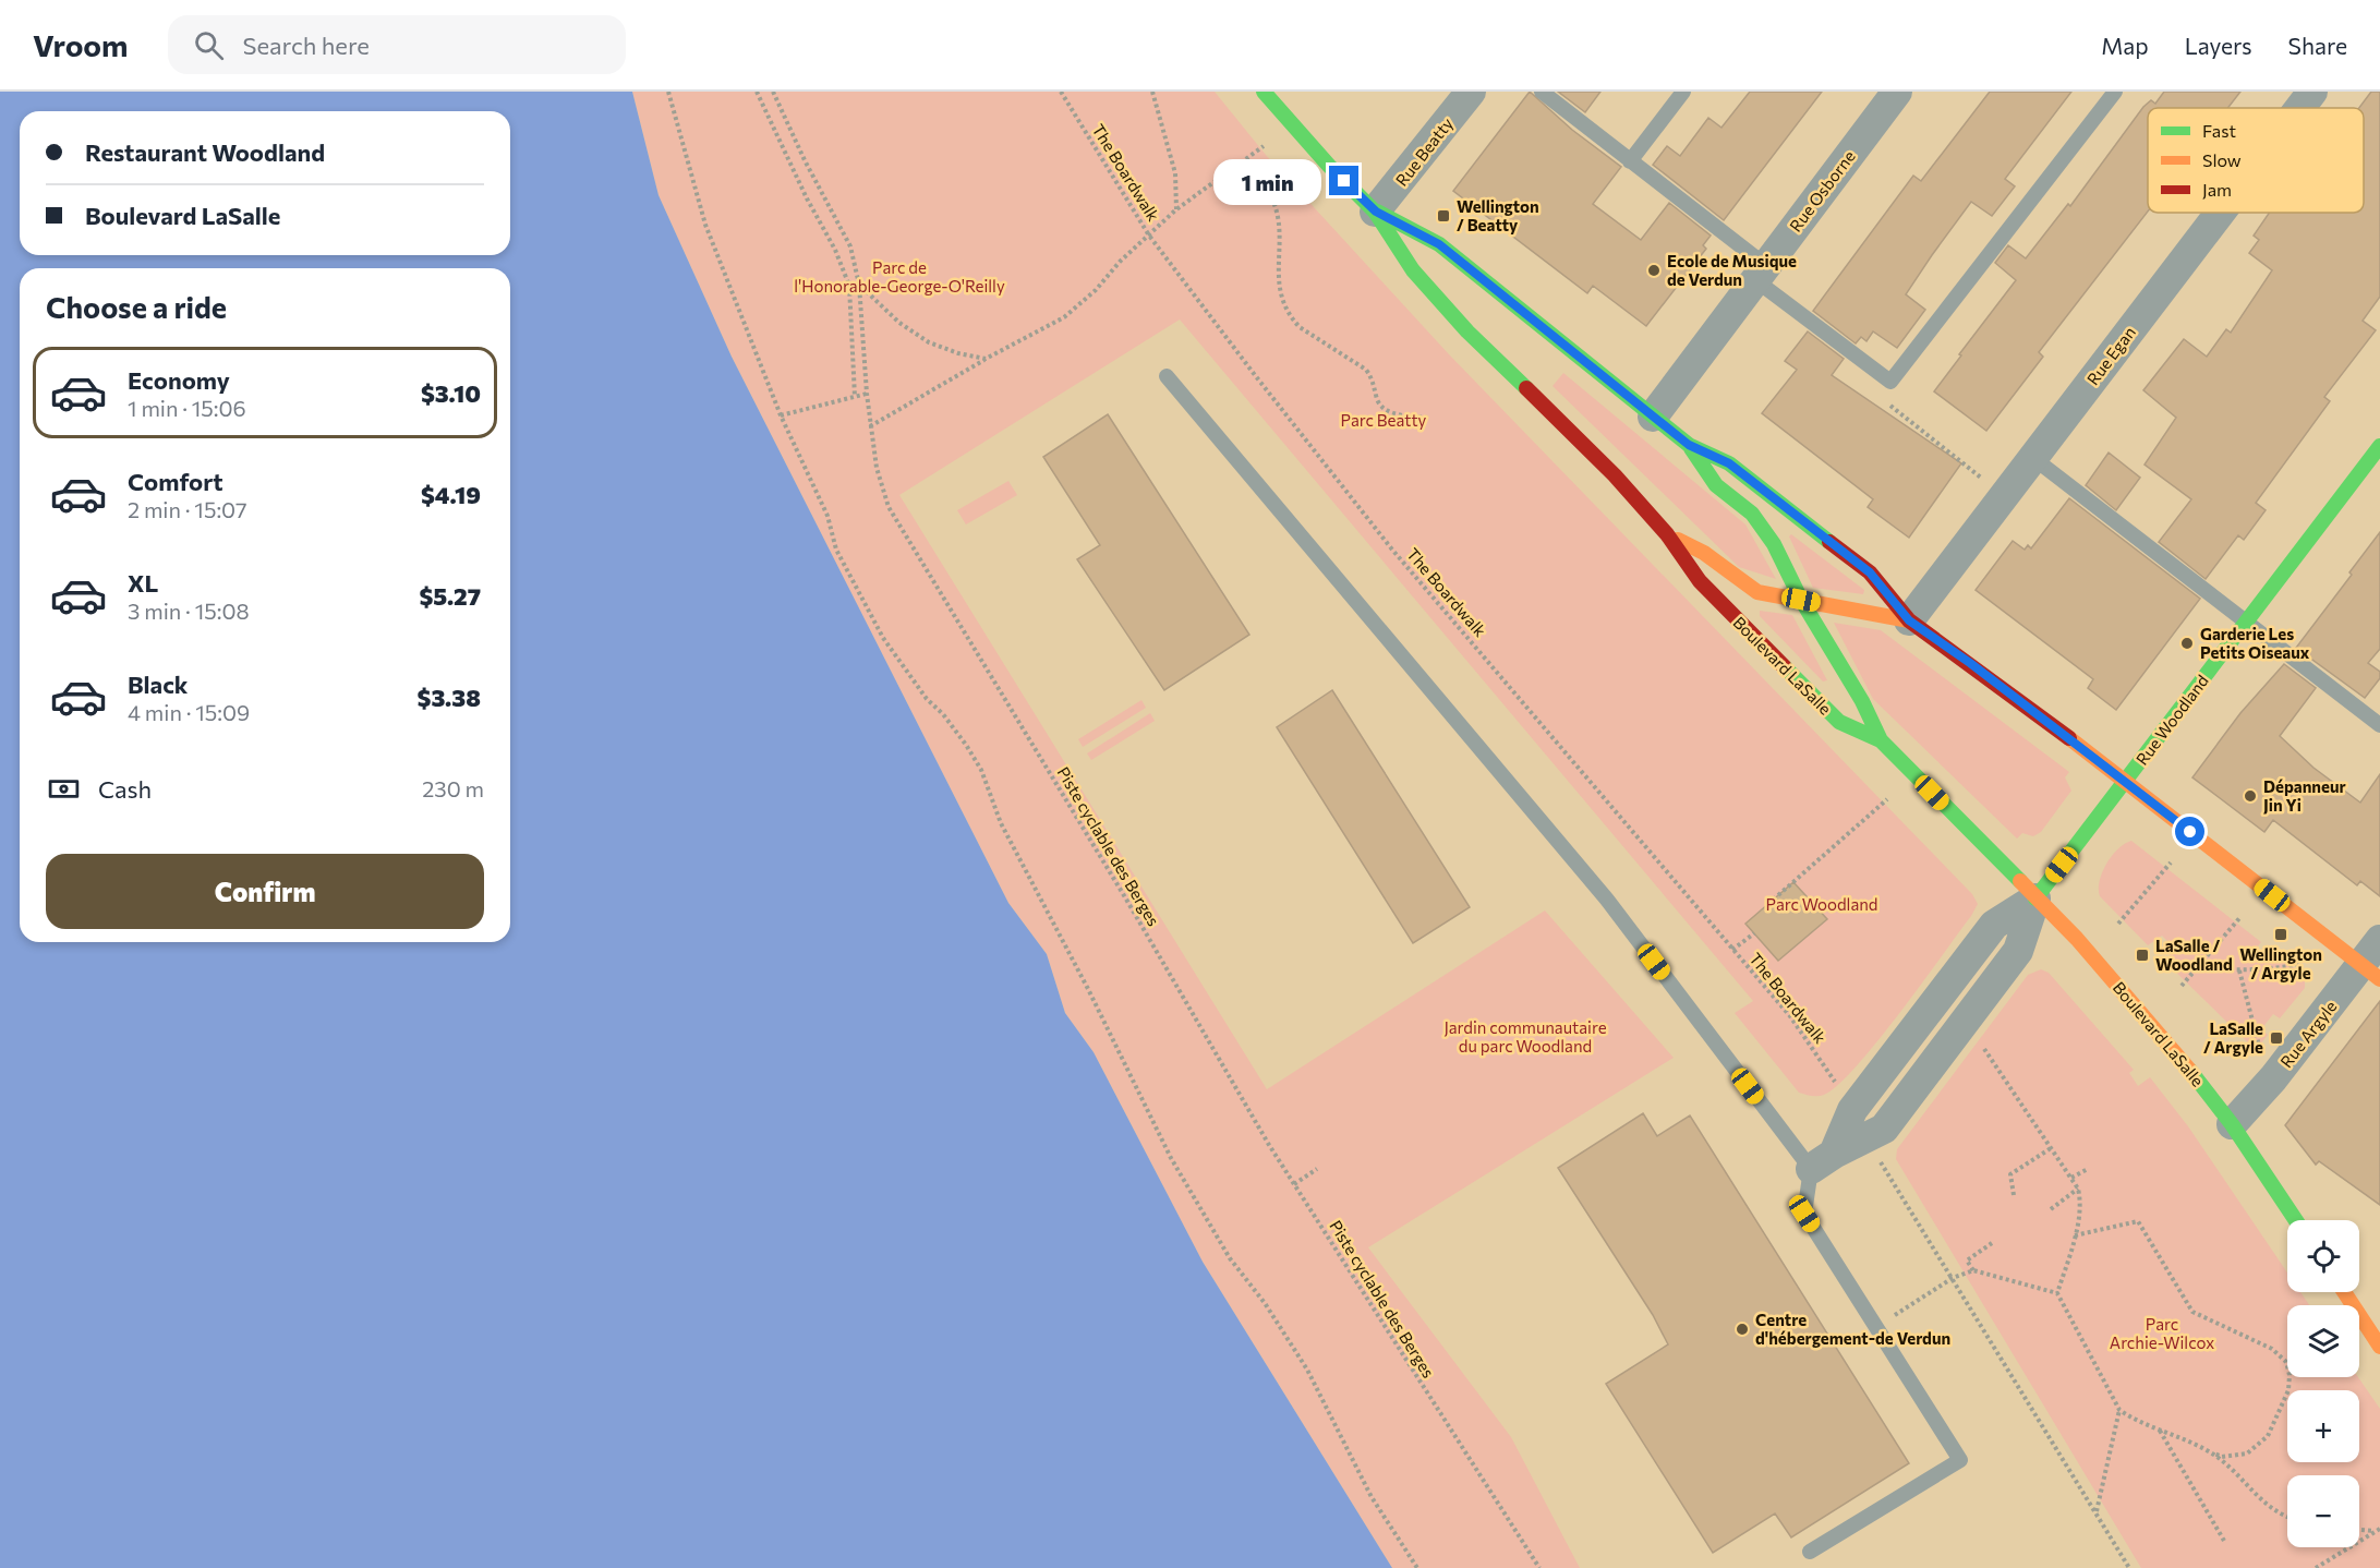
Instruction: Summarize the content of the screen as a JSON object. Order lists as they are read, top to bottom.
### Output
{
  "streets": {
    "main road": ["Boulevard LaSalle", "Rue Woodland"],
    "street": [
      "Rue Beatty",
      "Rue Osborne",
      "Rue Egan",
      "Rue Argyle"
    ],
    "path": ["The Boardwalk", "Piste cyclable des Berges"]
  },
  "crossings": [
    ["Rue Beatty", "Boulevard LaSalle"],
    ["Boulevard LaSalle", "Rue Woodland"],
    ["Boulevard LaSalle", "Rue Argyle"]
  ],
  "parks": [
    "Parc de l'Honorable-George-O'Reilly",
    "Parc Beatty",
    "Parc Woodland",
    "Jardin communautaire du parc Woodland",
    "Parc Archie-Wilcox"
  ],
  "places": {
    "transit": [
      "Wellington / Beatty",
      "Wellington / Argyle",
      "LaSalle / Woodland",
      "LaSalle / Argyle"
    ],
    "other": [
      "Ecole de Musique de Verdun",
      "Garderie Les Petits Oiseaux",
      "Dépanneur Jin Yi",
      "Centre d'hébergement-de Verdun"
    ]
  },
  "legend": ["Fast", "Slow", "Jam"],
  "page": {
    "header": "Vroom",
    "search": "Search here",
    "nav": ["Map", "Layers", "Share"],
    "banner": ["Restaurant Woodland", "Boulevard LaSalle"],
    "bubble": "1 min",
    "heading": "Choose a ride",
    "list": [
      {
        "name": "Economy",
        "note": "1 min · 15:06",
        "value": "$3.10"
      },
      {
        "name": "Comfort",
        "note": "2 min · 15:07",
        "value": "$4.19"
      },
      {
        "name": "XL",
        "note": "3 min · 15:08",
        "value": "$5.27"
      },
      {
        "name": "Black",
        "note": "4 min · 15:09",
        "value": "$3.38"
      }
    ],
    "pay": ["Cash", "230 m"],
    "buttons": "Confirm",
    "map_buttons": ["+", "−"]
  }
}
